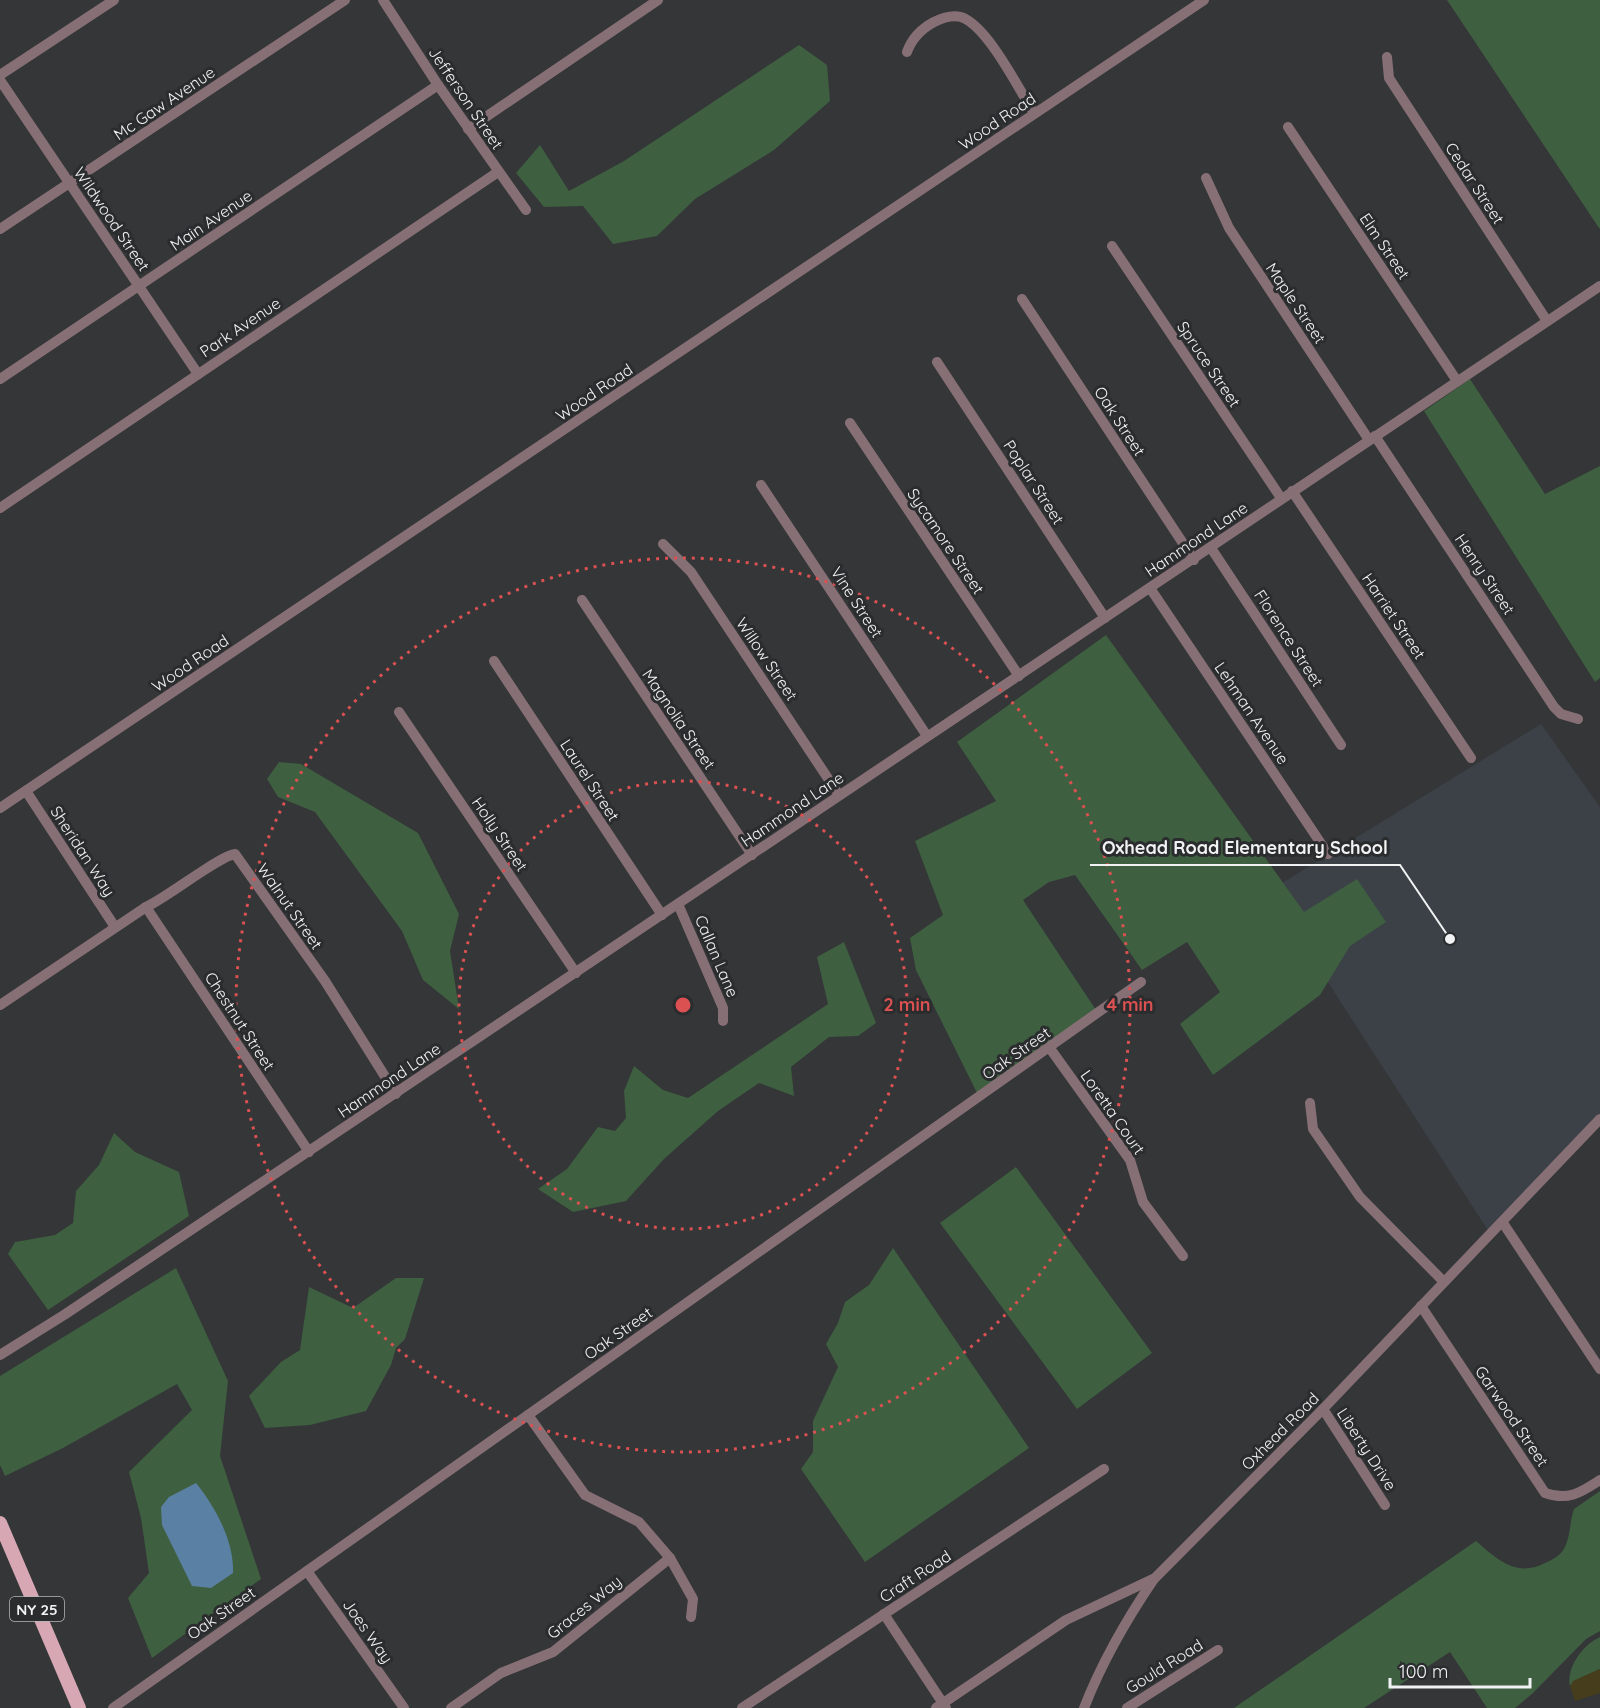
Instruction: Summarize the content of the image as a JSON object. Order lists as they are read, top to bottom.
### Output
{
  "streets": {
    "main road": ["NY 25"],
    "street": [
      "Jefferson Street",
      "Mc Gaw Avenue",
      "Wood Road",
      "Cedar Street",
      "Wildwood Street",
      "Main Avenue",
      "Elm Street",
      "Maple Street",
      "Park Avenue",
      "Spruce Street",
      "Oak Street",
      "Poplar Street",
      "Hammond Lane",
      "Sycamore Street",
      "Henry Street",
      "Vine Street",
      "Harriet Street",
      "Florence Street",
      "Willow Street",
      "Lehman Avenue",
      "Magnolia Street",
      "Laurel Street",
      "Holly Street",
      "Sheridan Way",
      "Walnut Street",
      "Callan Lane",
      "Chestnut Street",
      "Loretta Court",
      "Garwood Street",
      "Oxhead Road",
      "Liberty Drive",
      "Craft Road",
      "Graces Way",
      "Joes Way",
      "Gould Road"
    ]
  },
  "crossings": [
    ["Jefferson Street", "Main Avenue"],
    ["Jefferson Street", "Park Avenue"],
    ["Mc Gaw Avenue", "Wildwood Street"],
    ["Wood Road", "Sheridan Way"],
    ["Cedar Street", "Hammond Lane"],
    ["Wildwood Street", "Main Avenue"],
    ["Wildwood Street", "Park Avenue"],
    ["Elm Street", "Hammond Lane"],
    ["Maple Street", "Hammond Lane"],
    ["Maple Street", "Henry Street"],
    ["Spruce Street", "Hammond Lane"],
    ["Oak Street", "Hammond Lane"],
    ["Oak Street", "Loretta Court"],
    ["Oak Street", "Joes Way"],
    ["Poplar Street", "Hammond Lane"],
    ["Hammond Lane", "Sycamore Street"],
    ["Hammond Lane", "Henry Street"],
    ["Hammond Lane", "Vine Street"],
    ["Hammond Lane", "Harriet Street"],
    ["Hammond Lane", "Florence Street"],
    ["Hammond Lane", "Willow Street"],
    ["Hammond Lane", "Lehman Avenue"],
    ["Hammond Lane", "Magnolia Street"],
    ["Hammond Lane", "Laurel Street"],
    ["Hammond Lane", "Holly Street"],
    ["Hammond Lane", "Walnut Street"],
    ["Hammond Lane", "Callan Lane"],
    ["Hammond Lane", "Chestnut Street"],
    ["Sheridan Way", "Walnut Street"],
    ["Walnut Street", "Chestnut Street"],
    ["Garwood Street", "Oxhead Road"],
    ["Oxhead Road", "Liberty Drive"]
  ],
  "places": ["Oxhead Road Elementary School"],
  "scale_bar": "100 m",
  "rings": ["2 min", "4 min"]
}
